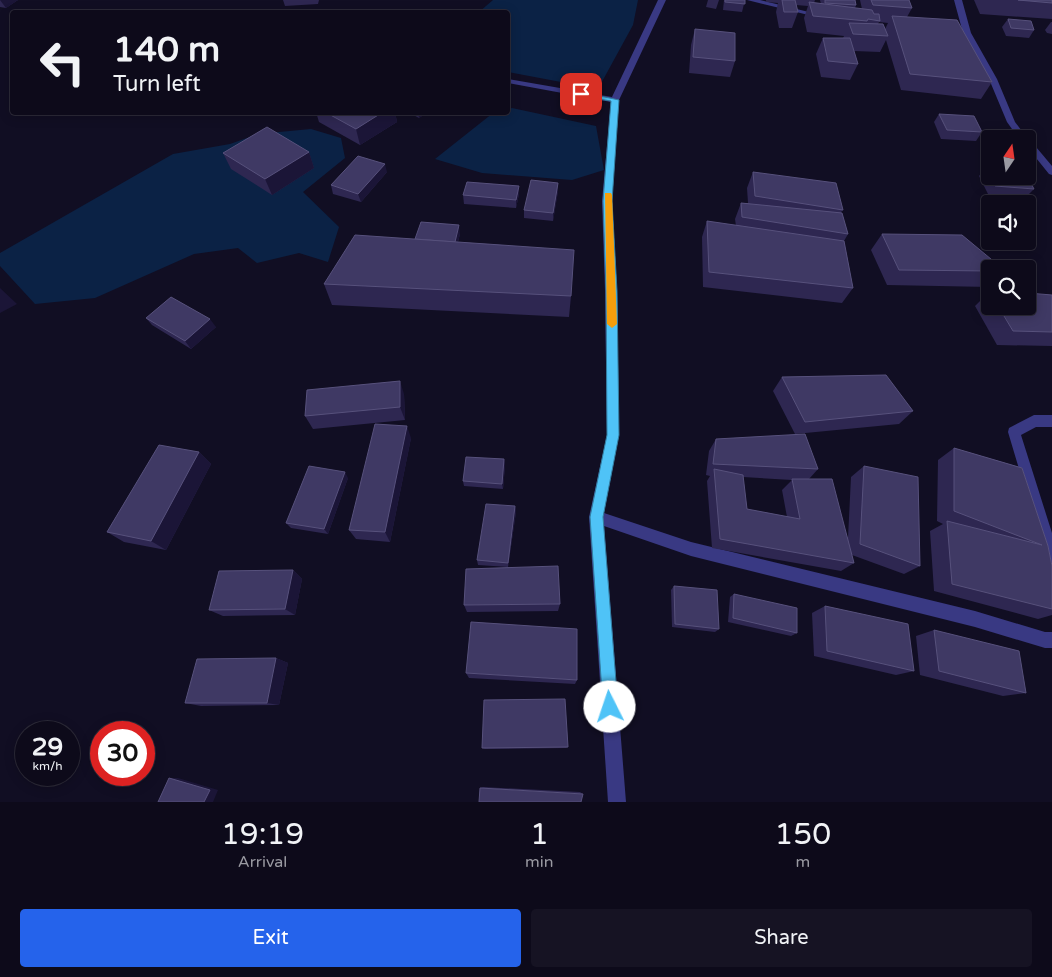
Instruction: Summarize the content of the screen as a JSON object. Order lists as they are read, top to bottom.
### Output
{
  "north": "top",
  "page": {
    "turn": ["140 m", "Turn left"],
    "speed": "29 km/h",
    "limit": "30",
    "eta": [
      "19:19",
      "Arrival",
      "1",
      "min",
      "150",
      "m"
    ],
    "buttons": ["Exit", "Share"]
  }
}
